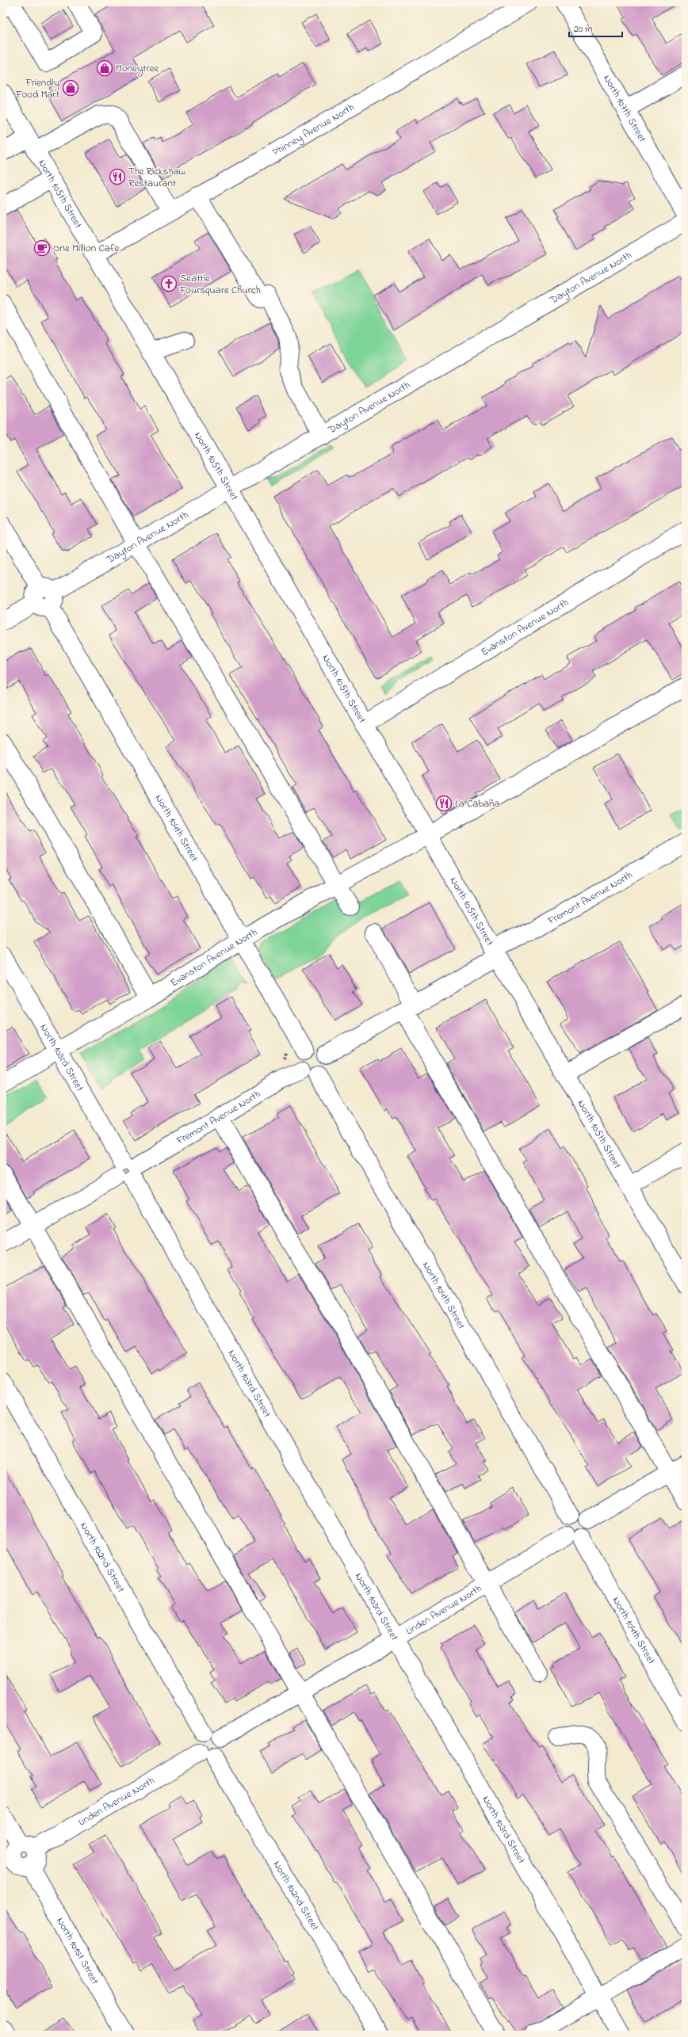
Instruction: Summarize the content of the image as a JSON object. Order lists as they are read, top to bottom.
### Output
{
  "streets": {
    "street": [
      "North 107th Street",
      "Phinney Avenue North",
      "North 105th Street",
      "Dayton Avenue North",
      "Evanston Avenue North",
      "North 104th Street",
      "Fremont Avenue North",
      "North 103rd Street",
      "North 102nd Street",
      "Linden Avenue North",
      "North 101st Street"
    ]
  },
  "crossings": [
    ["Phinney Avenue North", "North 105th Street"],
    ["North 105th Street", "Dayton Avenue North"],
    ["North 105th Street", "Evanston Avenue North"],
    ["North 105th Street", "Fremont Avenue North"],
    ["Dayton Avenue North", "North 104th Street"],
    ["Evanston Avenue North", "North 104th Street"],
    ["Evanston Avenue North", "North 103rd Street"],
    ["North 104th Street", "Fremont Avenue North"],
    ["North 104th Street", "Linden Avenue North"],
    ["Fremont Avenue North", "North 103rd Street"],
    ["North 103rd Street", "Linden Avenue North"],
    ["North 102nd Street", "Linden Avenue North"]
  ],
  "places": {
    "shop": ["Moneytree", "Friendly Food Mart"],
    "restaurant": ["The Rickshaw Restaurant", "La Cabaña"],
    "cafe": ["One Million Cafe"],
    "church": ["Seattle Foursquare Church"]
  },
  "scale_bar": "20 m"
}
